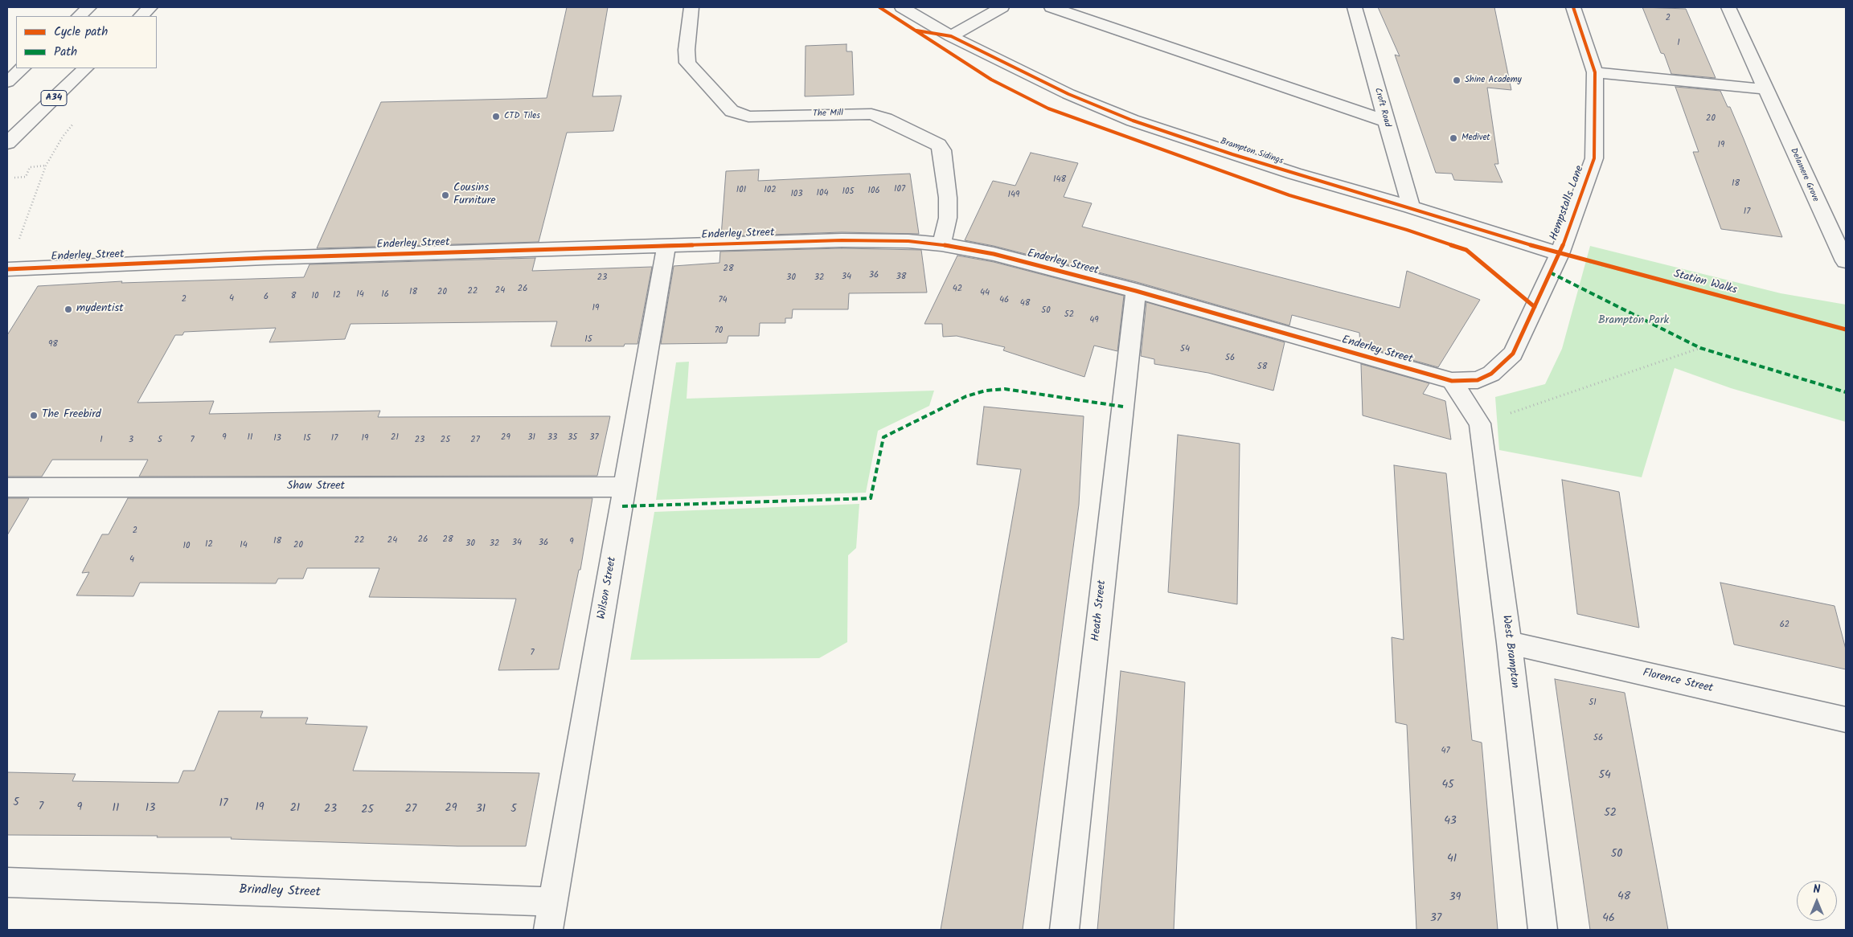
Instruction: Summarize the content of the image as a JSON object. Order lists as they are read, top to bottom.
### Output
{
  "streets": {
    "main road": [
      "A34",
      "Croft Road",
      "The Mill",
      "Brampton Sidings",
      "Delamere Grove",
      "Hempstalls Lane",
      "Enderley Street",
      "Shaw Street",
      "Wilson Street",
      "Heath Street",
      "West Brampton",
      "Florence Street",
      "Brindley Street"
    ],
    "cycle path": ["Station Walks"]
  },
  "crossings": [
    ["Croft Road", "Brampton Sidings"],
    ["The Mill", "Enderley Street"],
    ["Brampton Sidings", "Hempstalls Lane"],
    ["Brampton Sidings", "Station Walks"],
    ["Hempstalls Lane", "Enderley Street"],
    ["Hempstalls Lane", "Station Walks"],
    ["Hempstalls Lane", "West Brampton"],
    ["Enderley Street", "Wilson Street"],
    ["Enderley Street", "Heath Street"],
    ["Enderley Street", "West Brampton"],
    ["Shaw Street", "Wilson Street"],
    ["Wilson Street", "Brindley Street"],
    ["West Brampton", "Florence Street"]
  ],
  "parks": ["Brampton Park"],
  "places": [
    "Shine Academy",
    "CTD Tiles",
    "Medivet",
    "Cousins Furniture",
    "mydentist",
    "The Freebird"
  ],
  "house_numbers": [
    "2",
    "1",
    "20",
    "19",
    "148",
    "18",
    "107",
    "101",
    "102",
    "106",
    "105",
    "104",
    "103",
    "149",
    "17",
    "28",
    "36",
    "34",
    "38",
    "23",
    "30",
    "32",
    "26",
    "42",
    "24",
    "22",
    "18",
    "20",
    "44",
    "14",
    "16",
    "12",
    "8",
    "10",
    "6",
    "4",
    "2",
    "74",
    "46",
    "48",
    "19",
    "50",
    "52",
    "49",
    "70",
    "15",
    "98",
    "54",
    "56",
    "58",
    "9",
    "11",
    "21",
    "29",
    "31",
    "33",
    "35",
    "37",
    "13",
    "15",
    "17",
    "19",
    "1",
    "3",
    "5",
    "7",
    "23",
    "25",
    "27",
    "2",
    "26",
    "28",
    "22",
    "24",
    "18",
    "9",
    "34",
    "36",
    "30",
    "32",
    "12",
    "14",
    "20",
    "10",
    "4",
    "62",
    "7",
    "51",
    "56",
    "47",
    "54",
    "45",
    "5",
    "17",
    "7",
    "9",
    "19",
    "11",
    "13",
    "21",
    "29",
    "23",
    "27",
    "31",
    "5",
    "25",
    "52",
    "43",
    "50",
    "41",
    "48",
    "39",
    "37",
    "46"
  ],
  "legend": ["Cycle path", "Path"],
  "north": "top"
}
